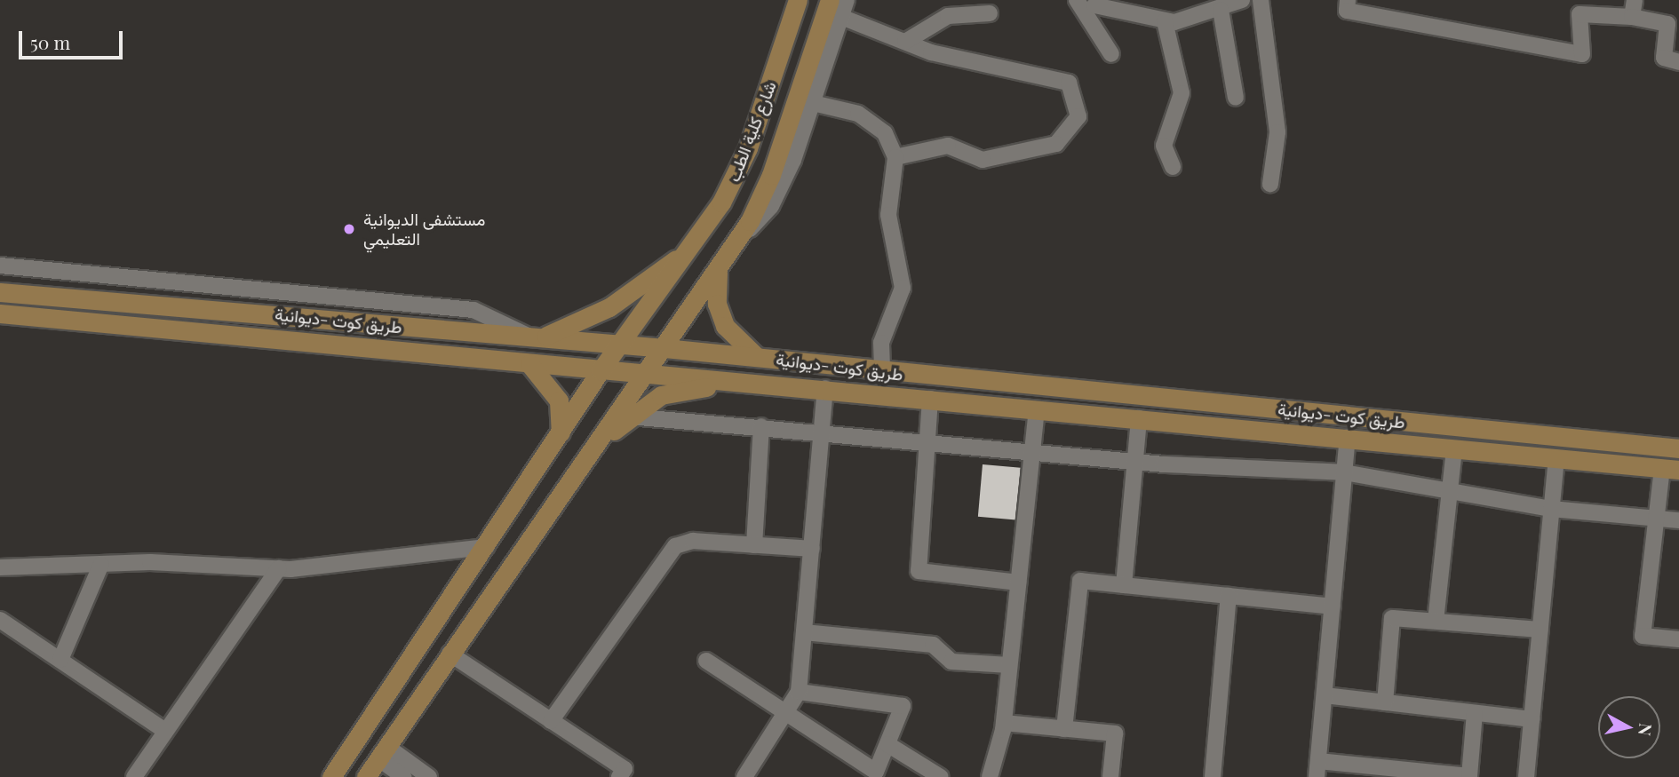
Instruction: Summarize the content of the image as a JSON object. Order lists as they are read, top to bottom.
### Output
{
  "streets": {
    "main road": ["شارع كلية الطب", "طريق كوت -ديوانية"]
  },
  "crossings": [
    ["شارع كلية الطب", "طريق كوت -ديوانية"]
  ],
  "places": ["مستشفى الديوانية التعليمي"],
  "scale_bar": "50 m",
  "north": "right"
}
